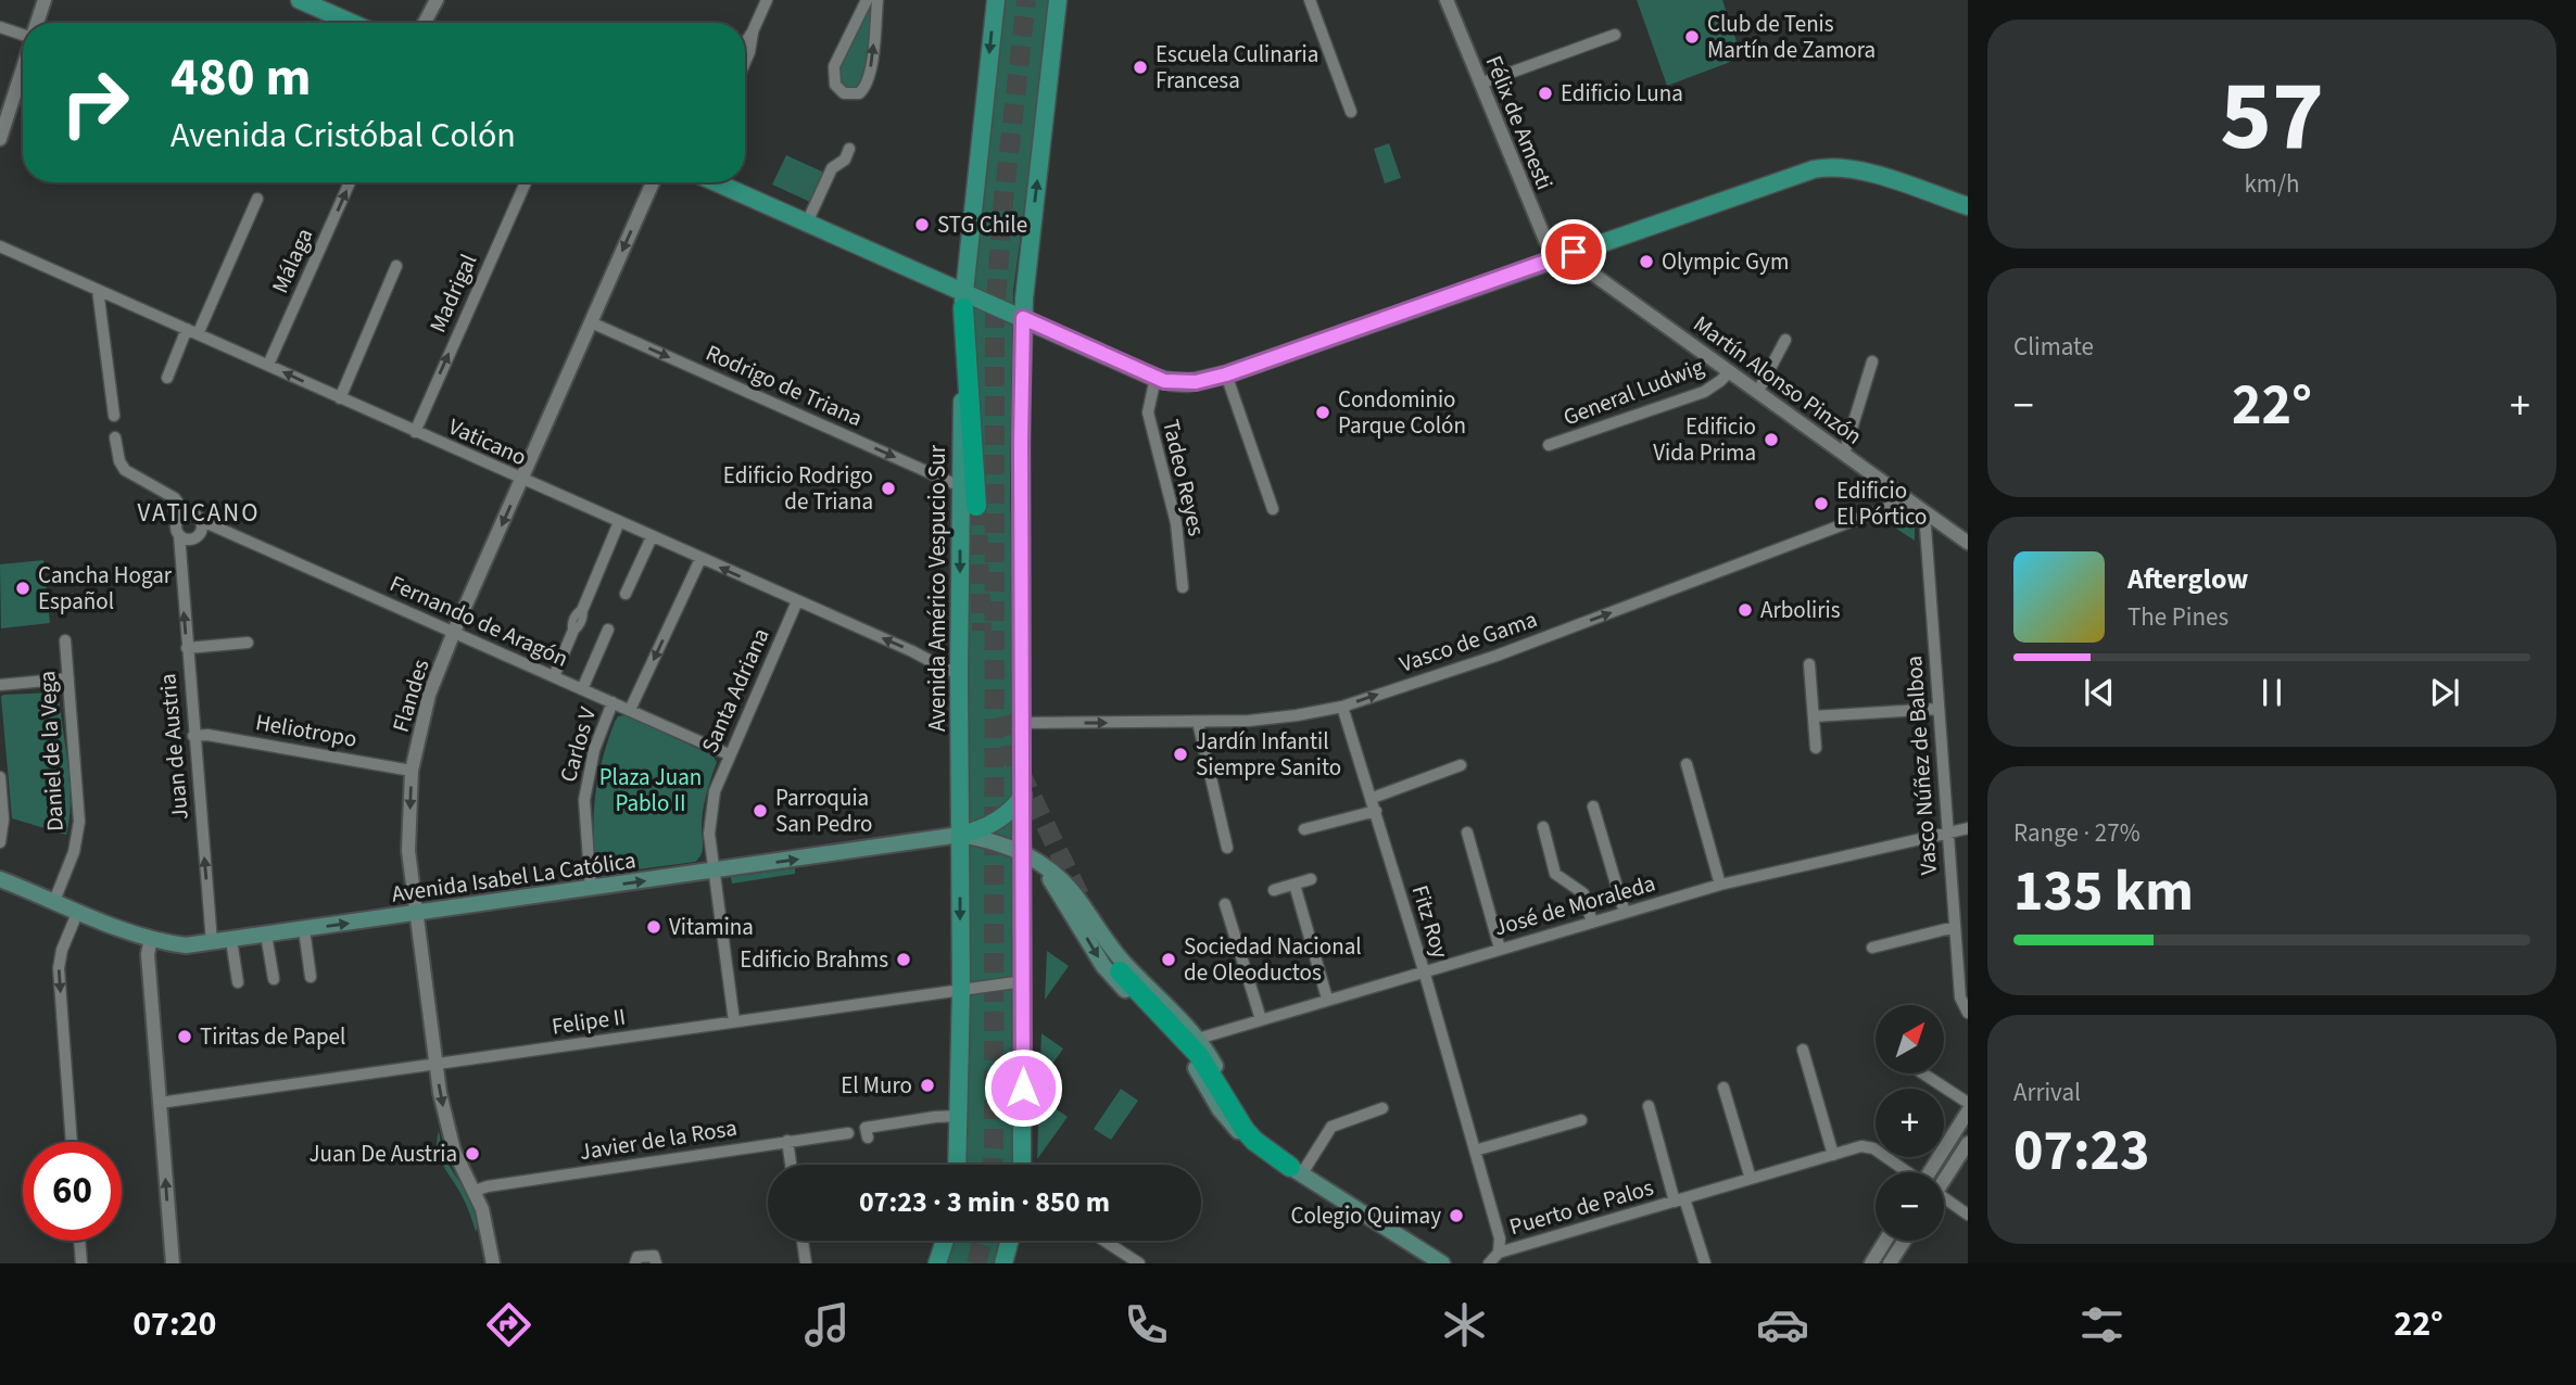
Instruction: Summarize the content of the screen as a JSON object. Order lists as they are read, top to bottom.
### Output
{
  "streets": {
    "main road": ["Avenida Américo Vespucio Sur", "Avenida Isabel La Católica"],
    "street": [
      "Félix de Amesti",
      "Málaga",
      "Madrigal",
      "Martín Alonso Pinzón",
      "Rodrigo de Triana",
      "General Ludwig",
      "Vaticano",
      "Tadeo Reyes",
      "Fernando de Aragón",
      "Vasco de Gama",
      "Santa Adriana",
      "Flandes",
      "Heliotropo",
      "Carlos V",
      "Juan de Austria",
      "Daniel de la Vega",
      "Vasco Núñez de Balboa",
      "José de Moraleda",
      "Fitz Roy",
      "Felipe II",
      "Javier de la Rosa",
      "Puerto de Palos"
    ]
  },
  "crossings": [
    ["Félix de Amesti", "Martín Alonso Pinzón"],
    ["Málaga", "Vaticano"],
    ["Madrigal", "Vaticano"],
    ["Martín Alonso Pinzón", "General Ludwig"],
    ["Martín Alonso Pinzón", "Vasco de Gama"],
    ["Martín Alonso Pinzón", "Vasco Núñez de Balboa"],
    ["Rodrigo de Triana", "Avenida Américo Vespucio Sur"],
    ["Rodrigo de Triana", "Flandes"],
    ["Vaticano", "Avenida Américo Vespucio Sur"],
    ["Vaticano", "Santa Adriana"],
    ["Vaticano", "Flandes"],
    ["Avenida Américo Vespucio Sur", "Avenida Isabel La Católica"],
    ["Avenida Américo Vespucio Sur", "Felipe II"],
    ["Fernando de Aragón", "Santa Adriana"],
    ["Fernando de Aragón", "Flandes"],
    ["Fernando de Aragón", "Carlos V"],
    ["Fernando de Aragón", "Juan de Austria"],
    ["Vasco de Gama", "Fitz Roy"],
    ["Santa Adriana", "Avenida Isabel La Católica"],
    ["Santa Adriana", "Felipe II"],
    ["Flandes", "Heliotropo"],
    ["Flandes", "Avenida Isabel La Católica"],
    ["Flandes", "Felipe II"],
    ["Flandes", "Javier de la Rosa"],
    ["Heliotropo", "Juan de Austria"],
    ["Carlos V", "Avenida Isabel La Católica"],
    ["Juan de Austria", "Avenida Isabel La Católica"],
    ["Daniel de la Vega", "Avenida Isabel La Católica"],
    ["Vasco Núñez de Balboa", "José de Moraleda"],
    ["Avenida Isabel La Católica", "José de Moraleda"],
    ["José de Moraleda", "Fitz Roy"],
    ["Fitz Roy", "Puerto de Palos"]
  ],
  "one_way": [
    "Rodrigo de Triana",
    "Vasco de Gama",
    "Flandes",
    "Juan de Austria",
    "Avenida Isabel La Católica"
  ],
  "districts": ["VATICANO"],
  "parks": ["Plaza Juan Pablo II"],
  "places": [
    "Club de Tenis Martín de Zamora",
    "Escuela Culinaria Francesa",
    "Edificio Luna",
    "STG Chile",
    "Olympic Gym",
    "Condominio Parque Colón",
    "Edificio Vida Prima",
    "Edificio Rodrigo de Triana",
    "Edificio El Pórtico",
    "Cancha Hogar Español",
    "Arboliris",
    "Jardín Infantil Siempre Sanito",
    "Parroquia San Pedro",
    "Vitamina",
    "Edificio Brahms",
    "Sociedad Nacional de Oleoductos",
    "Tiritas de Papel",
    "El Muro",
    "Juan De Austria",
    "Colegio Quimay"
  ],
  "north": "top right",
  "page": {
    "tile": [
      ["57", "km/h"],
      "Climate",
      ["Range · 27%", "135 km"],
      ["Arrival", "07:23"]
    ],
    "turn": ["480 m", "Avenida Cristóbal Colón"],
    "heat": ["−", "22°", "+"],
    "song": ["Afterglow", "The Pines"],
    "map_buttons": ["+", "−"],
    "limit": "60",
    "trip": "07:23 · 3 min · 850 m",
    "tabs": ["07:20", "22°"]
  }
}
